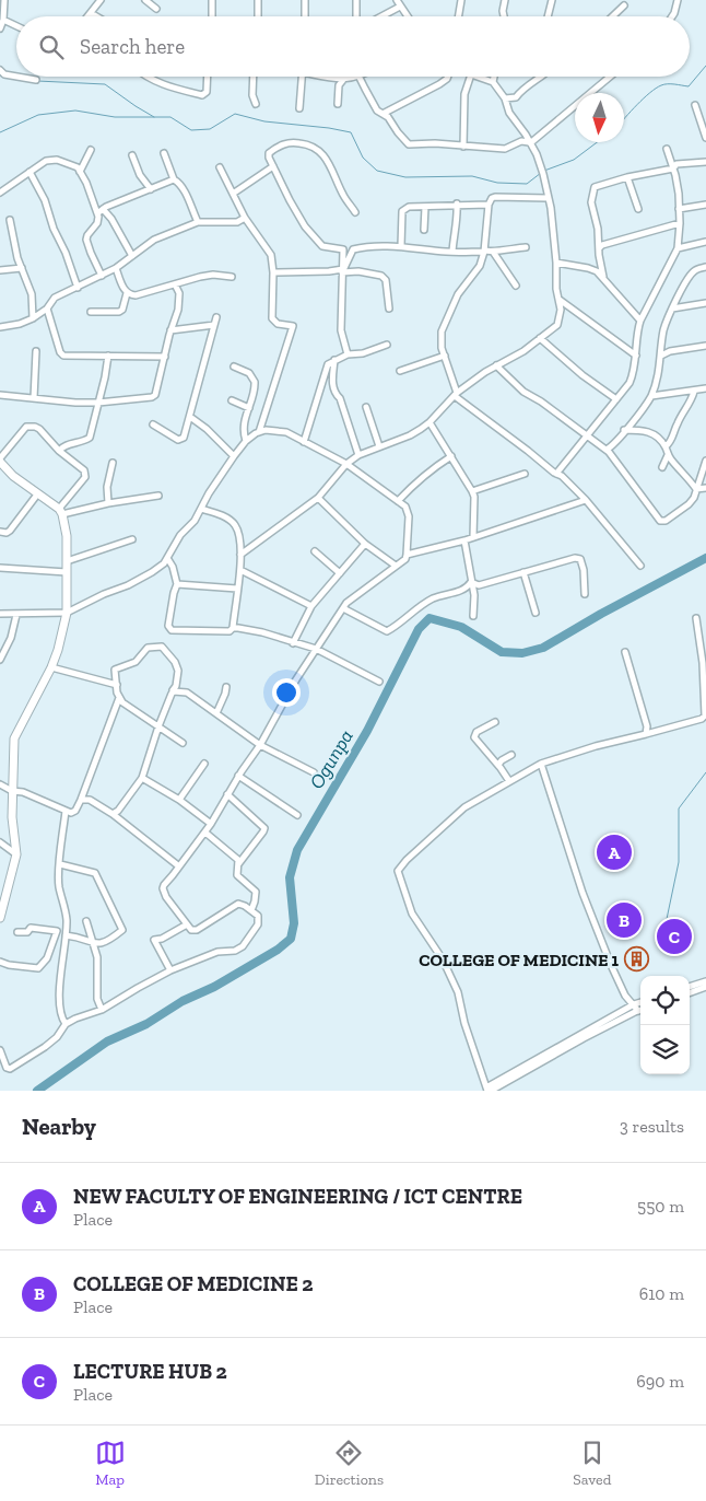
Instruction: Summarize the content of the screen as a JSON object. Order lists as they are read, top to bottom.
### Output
{
  "water": ["Ogunpa"],
  "places": {
    "building": ["COLLEGE OF MEDICINE 1"]
  },
  "north": "bottom",
  "page": {
    "search": "Search here",
    "pins": ["A", "B", "C"],
    "heading": ["Nearby", "3 results"],
    "list": [
      {
        "mark": "A",
        "name": "NEW FACULTY OF ENGINEERING / ICT CENTRE",
        "note": "Place",
        "value": "550 m"
      },
      {
        "mark": "B",
        "name": "COLLEGE OF MEDICINE 2",
        "note": "Place",
        "value": "610 m"
      },
      {
        "mark": "C",
        "name": "LECTURE HUB 2",
        "note": "Place",
        "value": "690 m"
      }
    ],
    "nav": ["Map", "Directions", "Saved"]
  }
}
